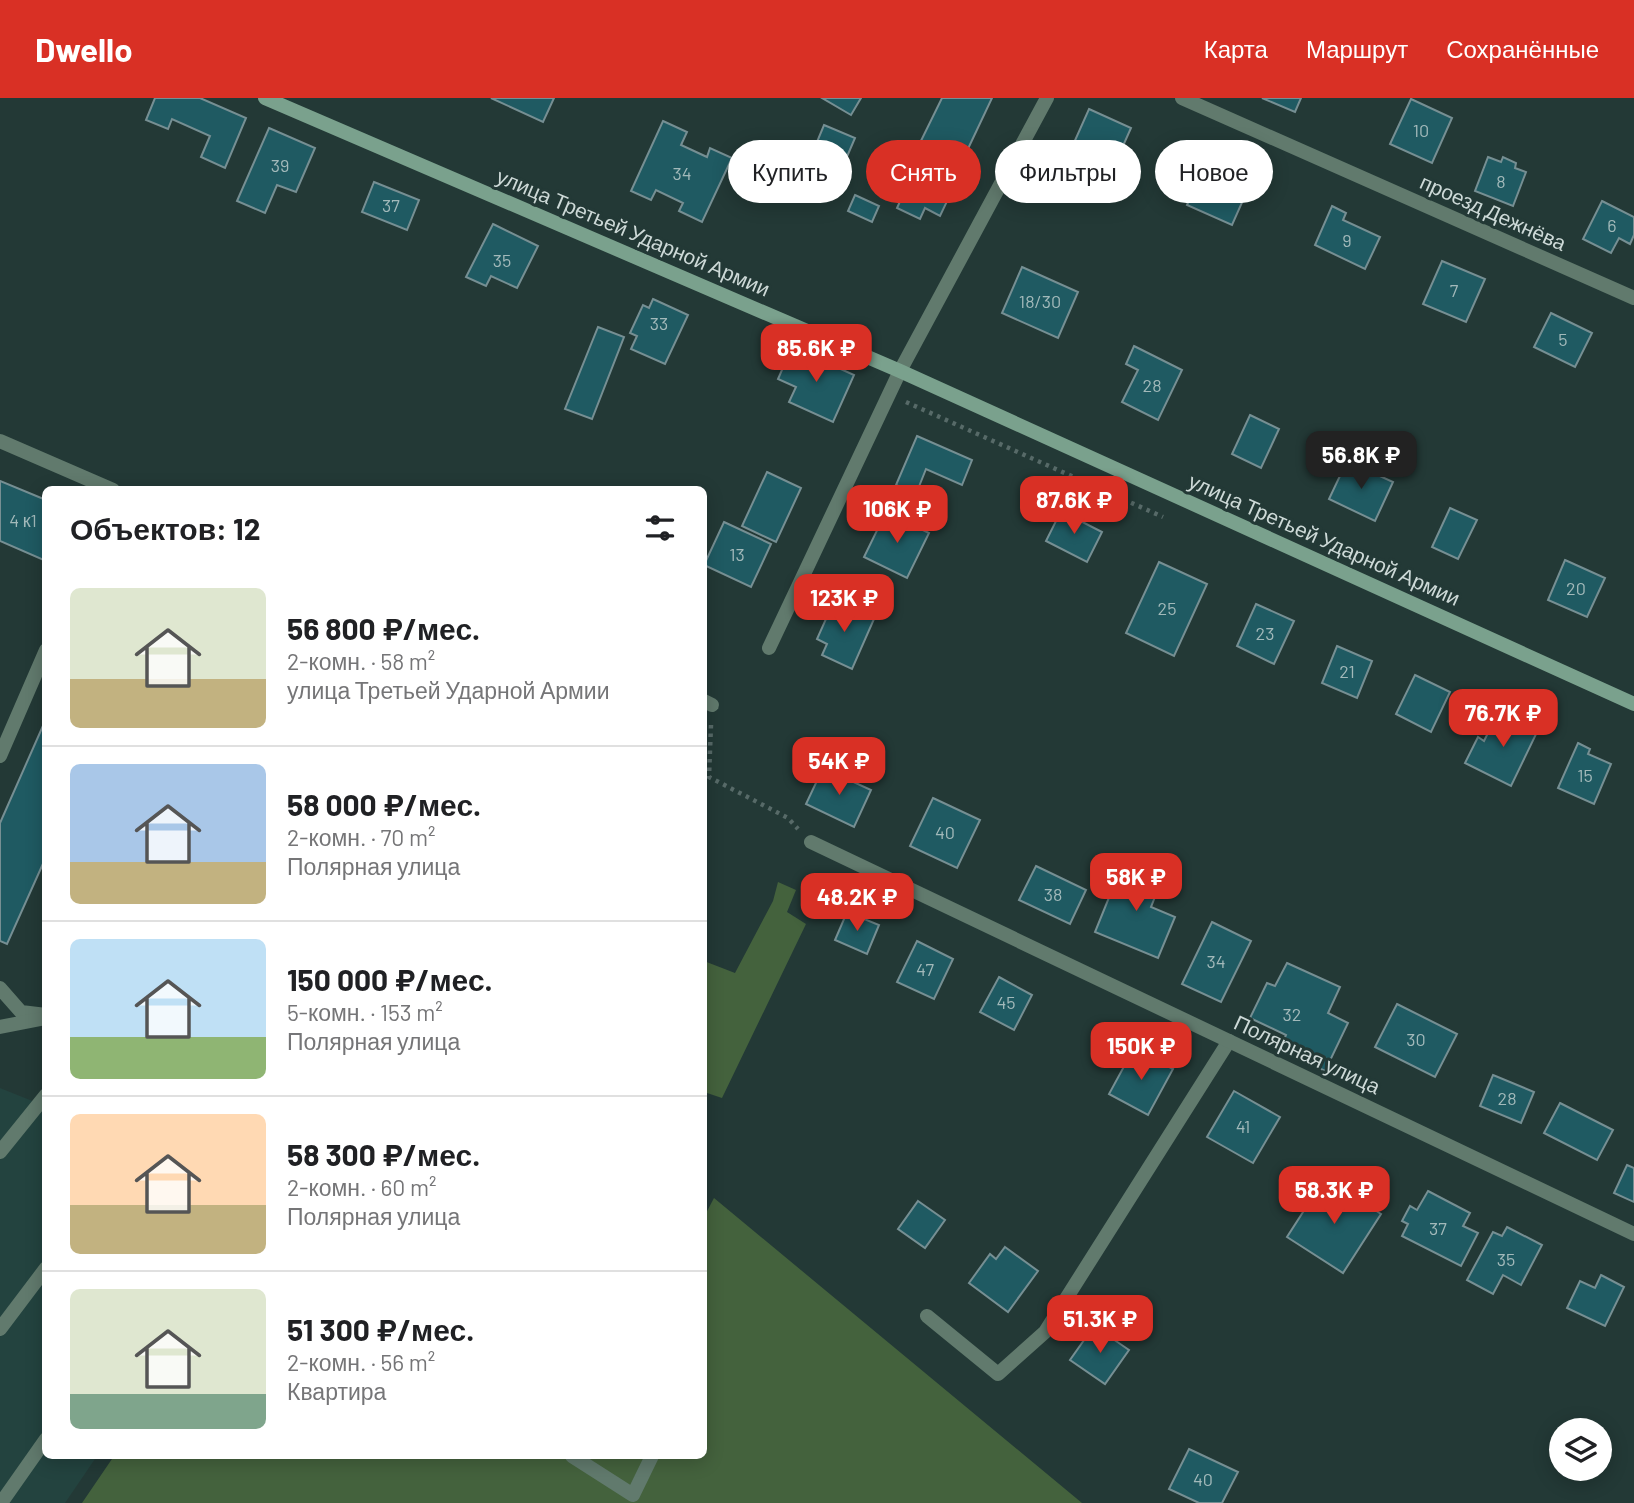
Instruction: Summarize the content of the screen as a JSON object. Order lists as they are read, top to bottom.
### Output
{
  "streets": {
    "main road": ["улица Третьей Ударной Армии"],
    "street": ["проезд Дежнёва", "Полярная улица"]
  },
  "house_numbers": [
    "10",
    "39",
    "34",
    "8",
    "37",
    "6",
    "9",
    "35",
    "7",
    "18/30",
    "33",
    "5",
    "28",
    "4 к1",
    "13",
    "20",
    "25",
    "23",
    "21",
    "15",
    "40",
    "38",
    "34",
    "47",
    "45",
    "32",
    "30",
    "28",
    "41",
    "37",
    "35",
    "40"
  ],
  "page": {
    "header": "Dwello",
    "nav": ["Карта", "Маршрут", "Сохранённые"],
    "chip": [
      "Купить",
      "Снять",
      "Фильтры",
      "Новое"
    ],
    "price": [
      "85.6K ₽",
      "56.8K ₽",
      "87.6K ₽",
      "106K ₽",
      "123K ₽",
      "76.7K ₽",
      "54K ₽",
      "58K ₽",
      "48.2K ₽",
      "150K ₽",
      "58.3K ₽",
      "51.3K ₽"
    ],
    "heading": "Объектов: 12",
    "list": [
      {
        "name": "56 800 ₽/мес.",
        "note": "2-комн. · 58 m² · улица Третьей Ударной Армии"
      },
      {
        "name": "58 000 ₽/мес.",
        "note": "2-комн. · 70 m² · Полярная улица"
      },
      {
        "name": "150 000 ₽/мес.",
        "note": "5-комн. · 153 m² · Полярная улица"
      },
      {
        "name": "58 300 ₽/мес.",
        "note": "2-комн. · 60 m² · Полярная улица"
      },
      {
        "name": "51 300 ₽/мес.",
        "note": "2-комн. · 56 m² · Квартира"
      }
    ]
  }
}
